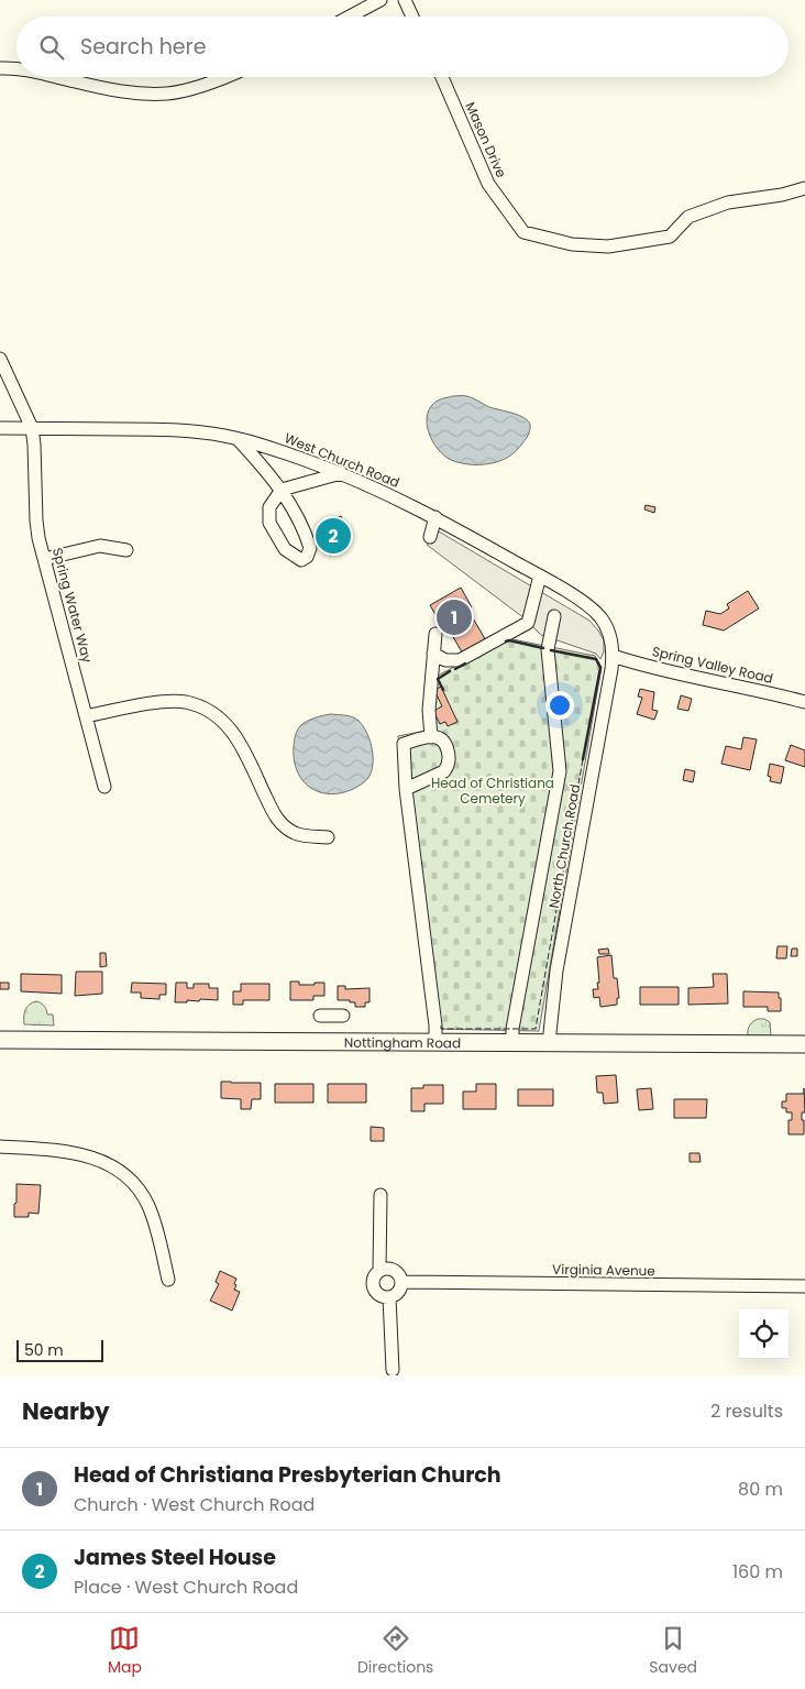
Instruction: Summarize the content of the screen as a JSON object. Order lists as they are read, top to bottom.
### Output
{
  "streets": {
    "main road": ["Nottingham Road"],
    "street": [
      "Mason Drive",
      "West Church Road",
      "Spring Water Way",
      "Spring Valley Road",
      "North Church Road",
      "Virginia Avenue"
    ]
  },
  "crossings": [
    ["West Church Road", "Spring Water Way"],
    ["West Church Road", "Spring Valley Road"],
    ["West Church Road", "North Church Road"],
    ["Spring Valley Road", "North Church Road"],
    ["North Church Road", "Nottingham Road"]
  ],
  "parks": ["Head of Christiana Cemetery"],
  "scale_bar": "50 m",
  "page": {
    "search": "Search here",
    "pins": ["2", "1"],
    "scale": "50 m",
    "heading": ["Nearby", "2 results"],
    "list": [
      {
        "mark": "1",
        "name": "Head of Christiana Presbyterian Church",
        "note": "Church · West Church Road",
        "value": "80 m"
      },
      {
        "mark": "2",
        "name": "James Steel House",
        "note": "Place · West Church Road",
        "value": "160 m"
      }
    ],
    "nav": ["Map", "Directions", "Saved"]
  }
}
